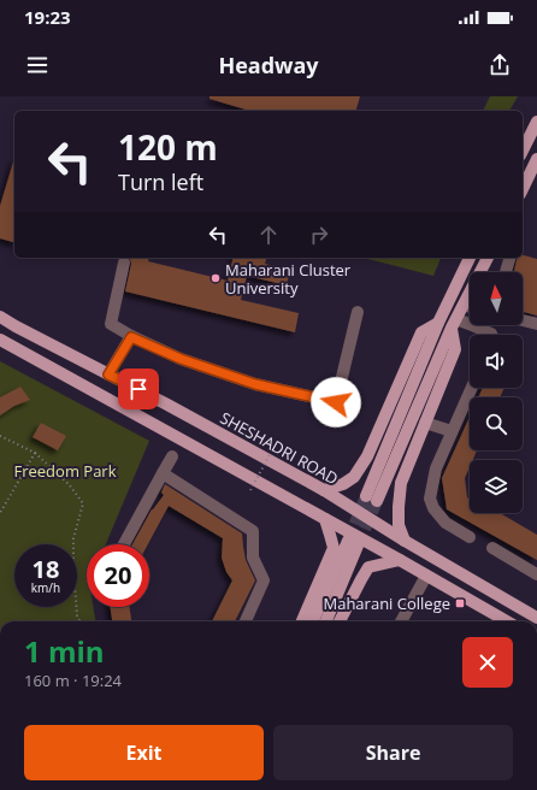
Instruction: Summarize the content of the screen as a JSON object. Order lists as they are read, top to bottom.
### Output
{
  "streets": {
    "main road": ["SHESHADRI ROAD"]
  },
  "parks": ["Freedom Park"],
  "places": {
    "other": ["Maharani Cluster University"],
    "transit": ["Maharani College"]
  },
  "north": "top",
  "page": {
    "status": "19:23",
    "header": "Headway",
    "turn": ["120 m", "Turn left"],
    "speed": "18 km/h",
    "limit": "20",
    "heading": ["1 min", "160 m · 19:24"],
    "buttons": ["Exit", "Share"]
  }
}
